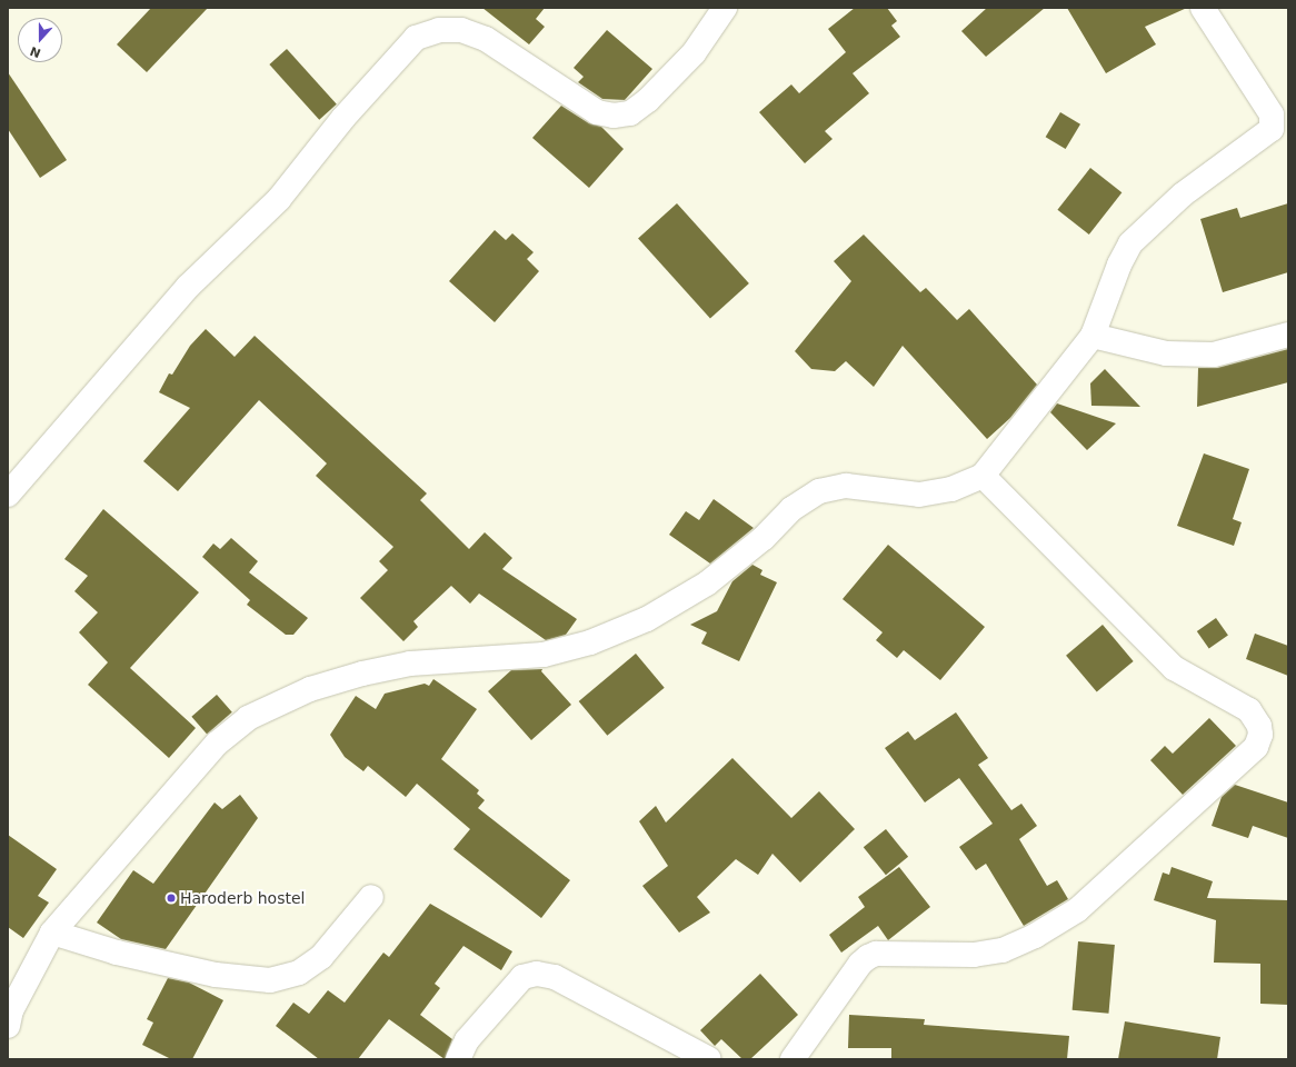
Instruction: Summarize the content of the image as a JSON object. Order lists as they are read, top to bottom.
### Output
{
  "places": ["Haroderb hostel"],
  "north": "bottom"
}
